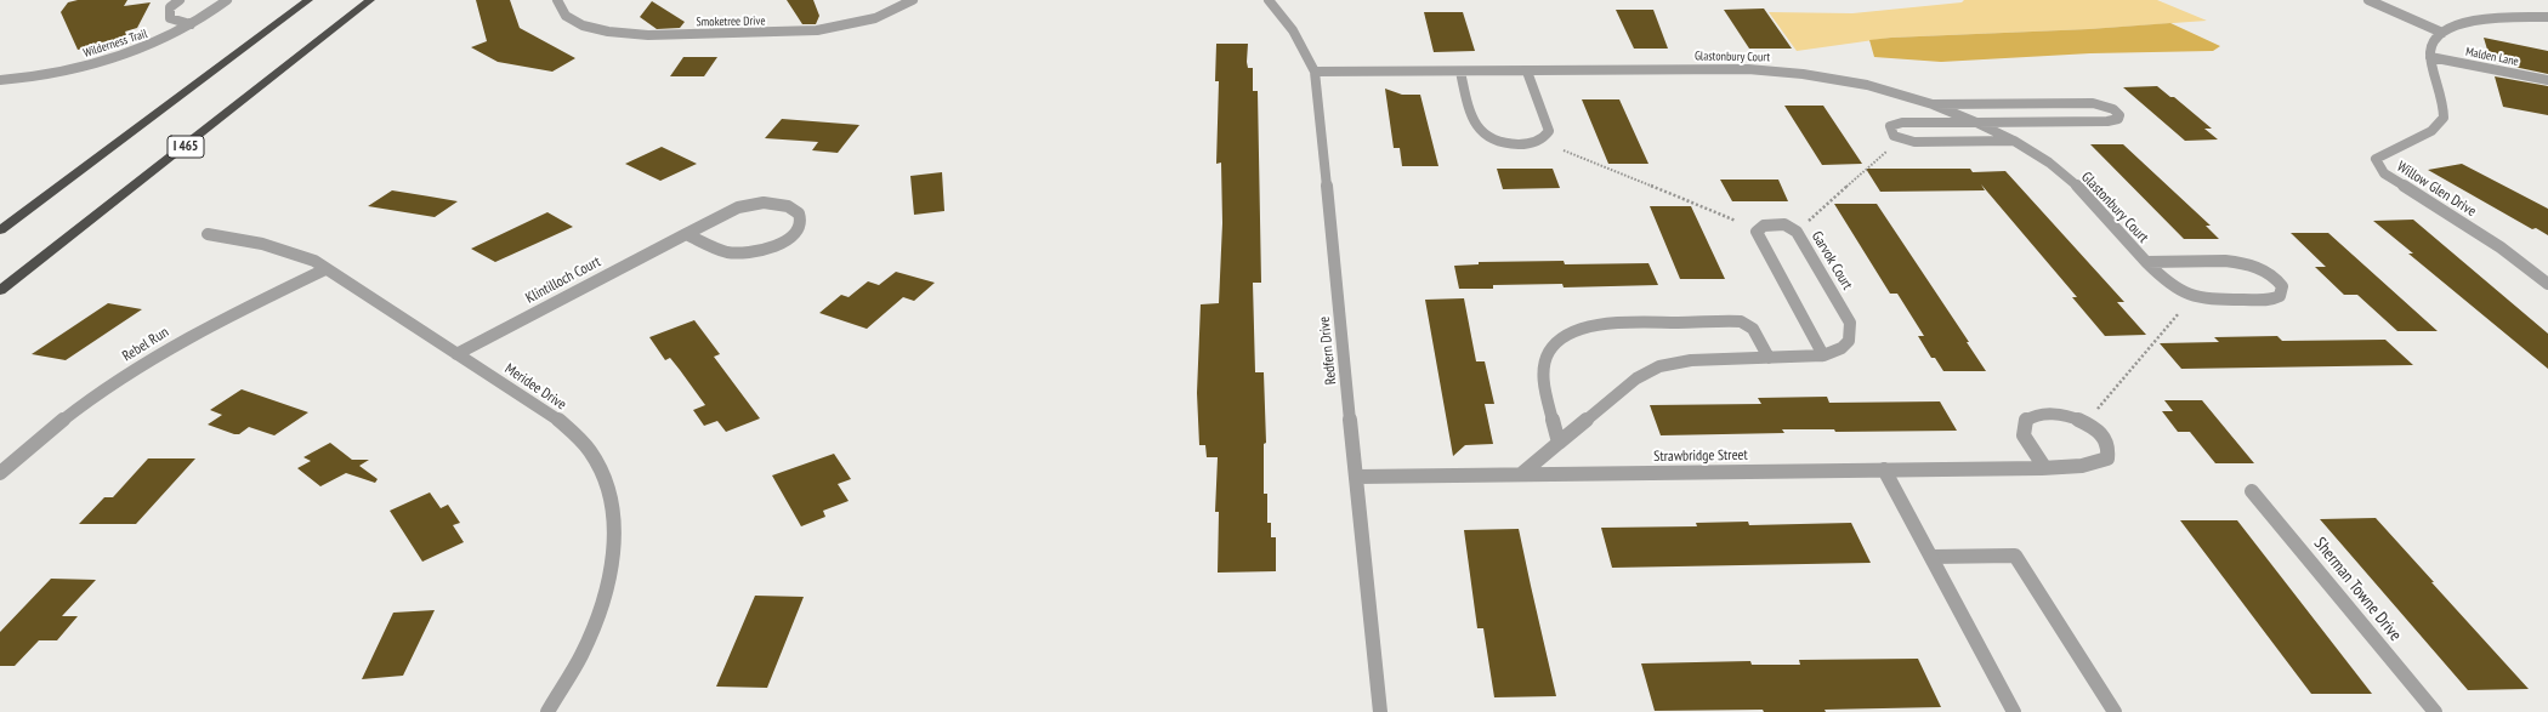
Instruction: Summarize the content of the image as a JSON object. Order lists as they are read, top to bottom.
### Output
{
  "streets": {
    "highway": ["I 465"],
    "street": [
      "Smoketree Drive",
      "Wilderness Trail",
      "Glastonbury Court",
      "Malden Lane",
      "Willow Glen Drive",
      "Garvok Court",
      "Klintilloch Court",
      "Rebel Run",
      "Redfern Drive",
      "Meridee Drive",
      "Strawbridge Street",
      "Sherman Towne Drive"
    ]
  },
  "crossings": [
    ["Glastonbury Court", "Redfern Drive"],
    ["Malden Lane", "Willow Glen Drive"],
    ["Garvok Court", "Strawbridge Street"],
    ["Klintilloch Court", "Meridee Drive"],
    ["Rebel Run", "Meridee Drive"],
    ["Redfern Drive", "Strawbridge Street"]
  ]
}
